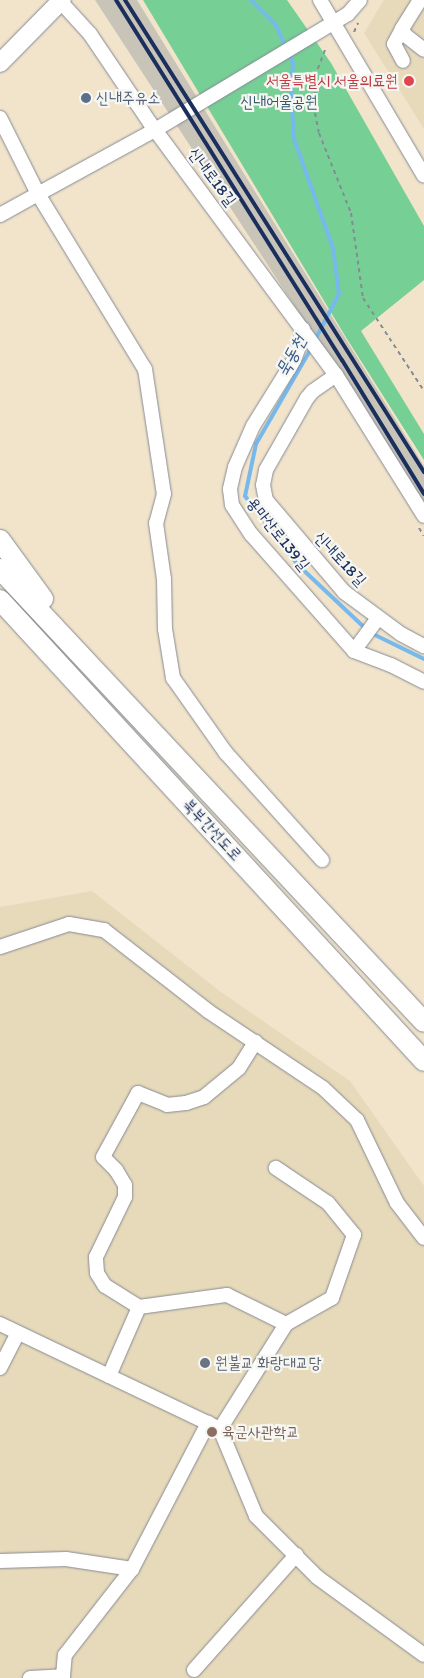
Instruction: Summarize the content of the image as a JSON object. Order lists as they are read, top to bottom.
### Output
{
  "streets": {
    "highway": ["북부간선도로"],
    "street": ["신내로18길", "용마산로139길"]
  },
  "crossings": [
    ["신내로18길", "용마산로139길"]
  ],
  "water": ["묵동천"],
  "parks": ["신내어울공원"],
  "places": [
    "서울특별시 서울의료원",
    "신내주유소",
    "원불교 화랑대교당",
    "육군사관학교"
  ]
}
